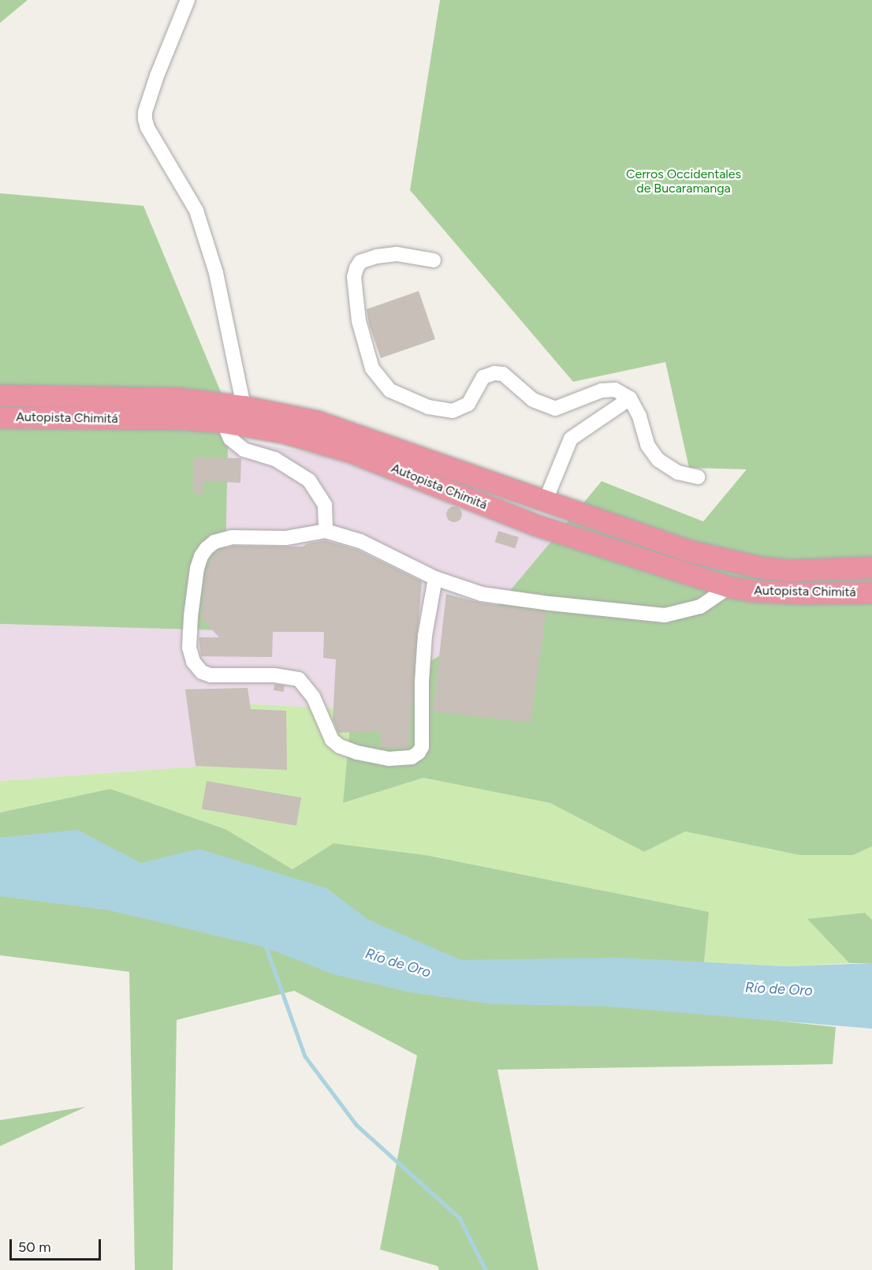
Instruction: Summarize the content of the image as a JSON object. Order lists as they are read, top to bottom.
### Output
{
  "streets": {
    "highway": ["Autopista Chimitá"]
  },
  "water": ["Río de Oro"],
  "parks": ["Cerros Occidentales de Bucaramanga"],
  "scale_bar": "50 m"
}
